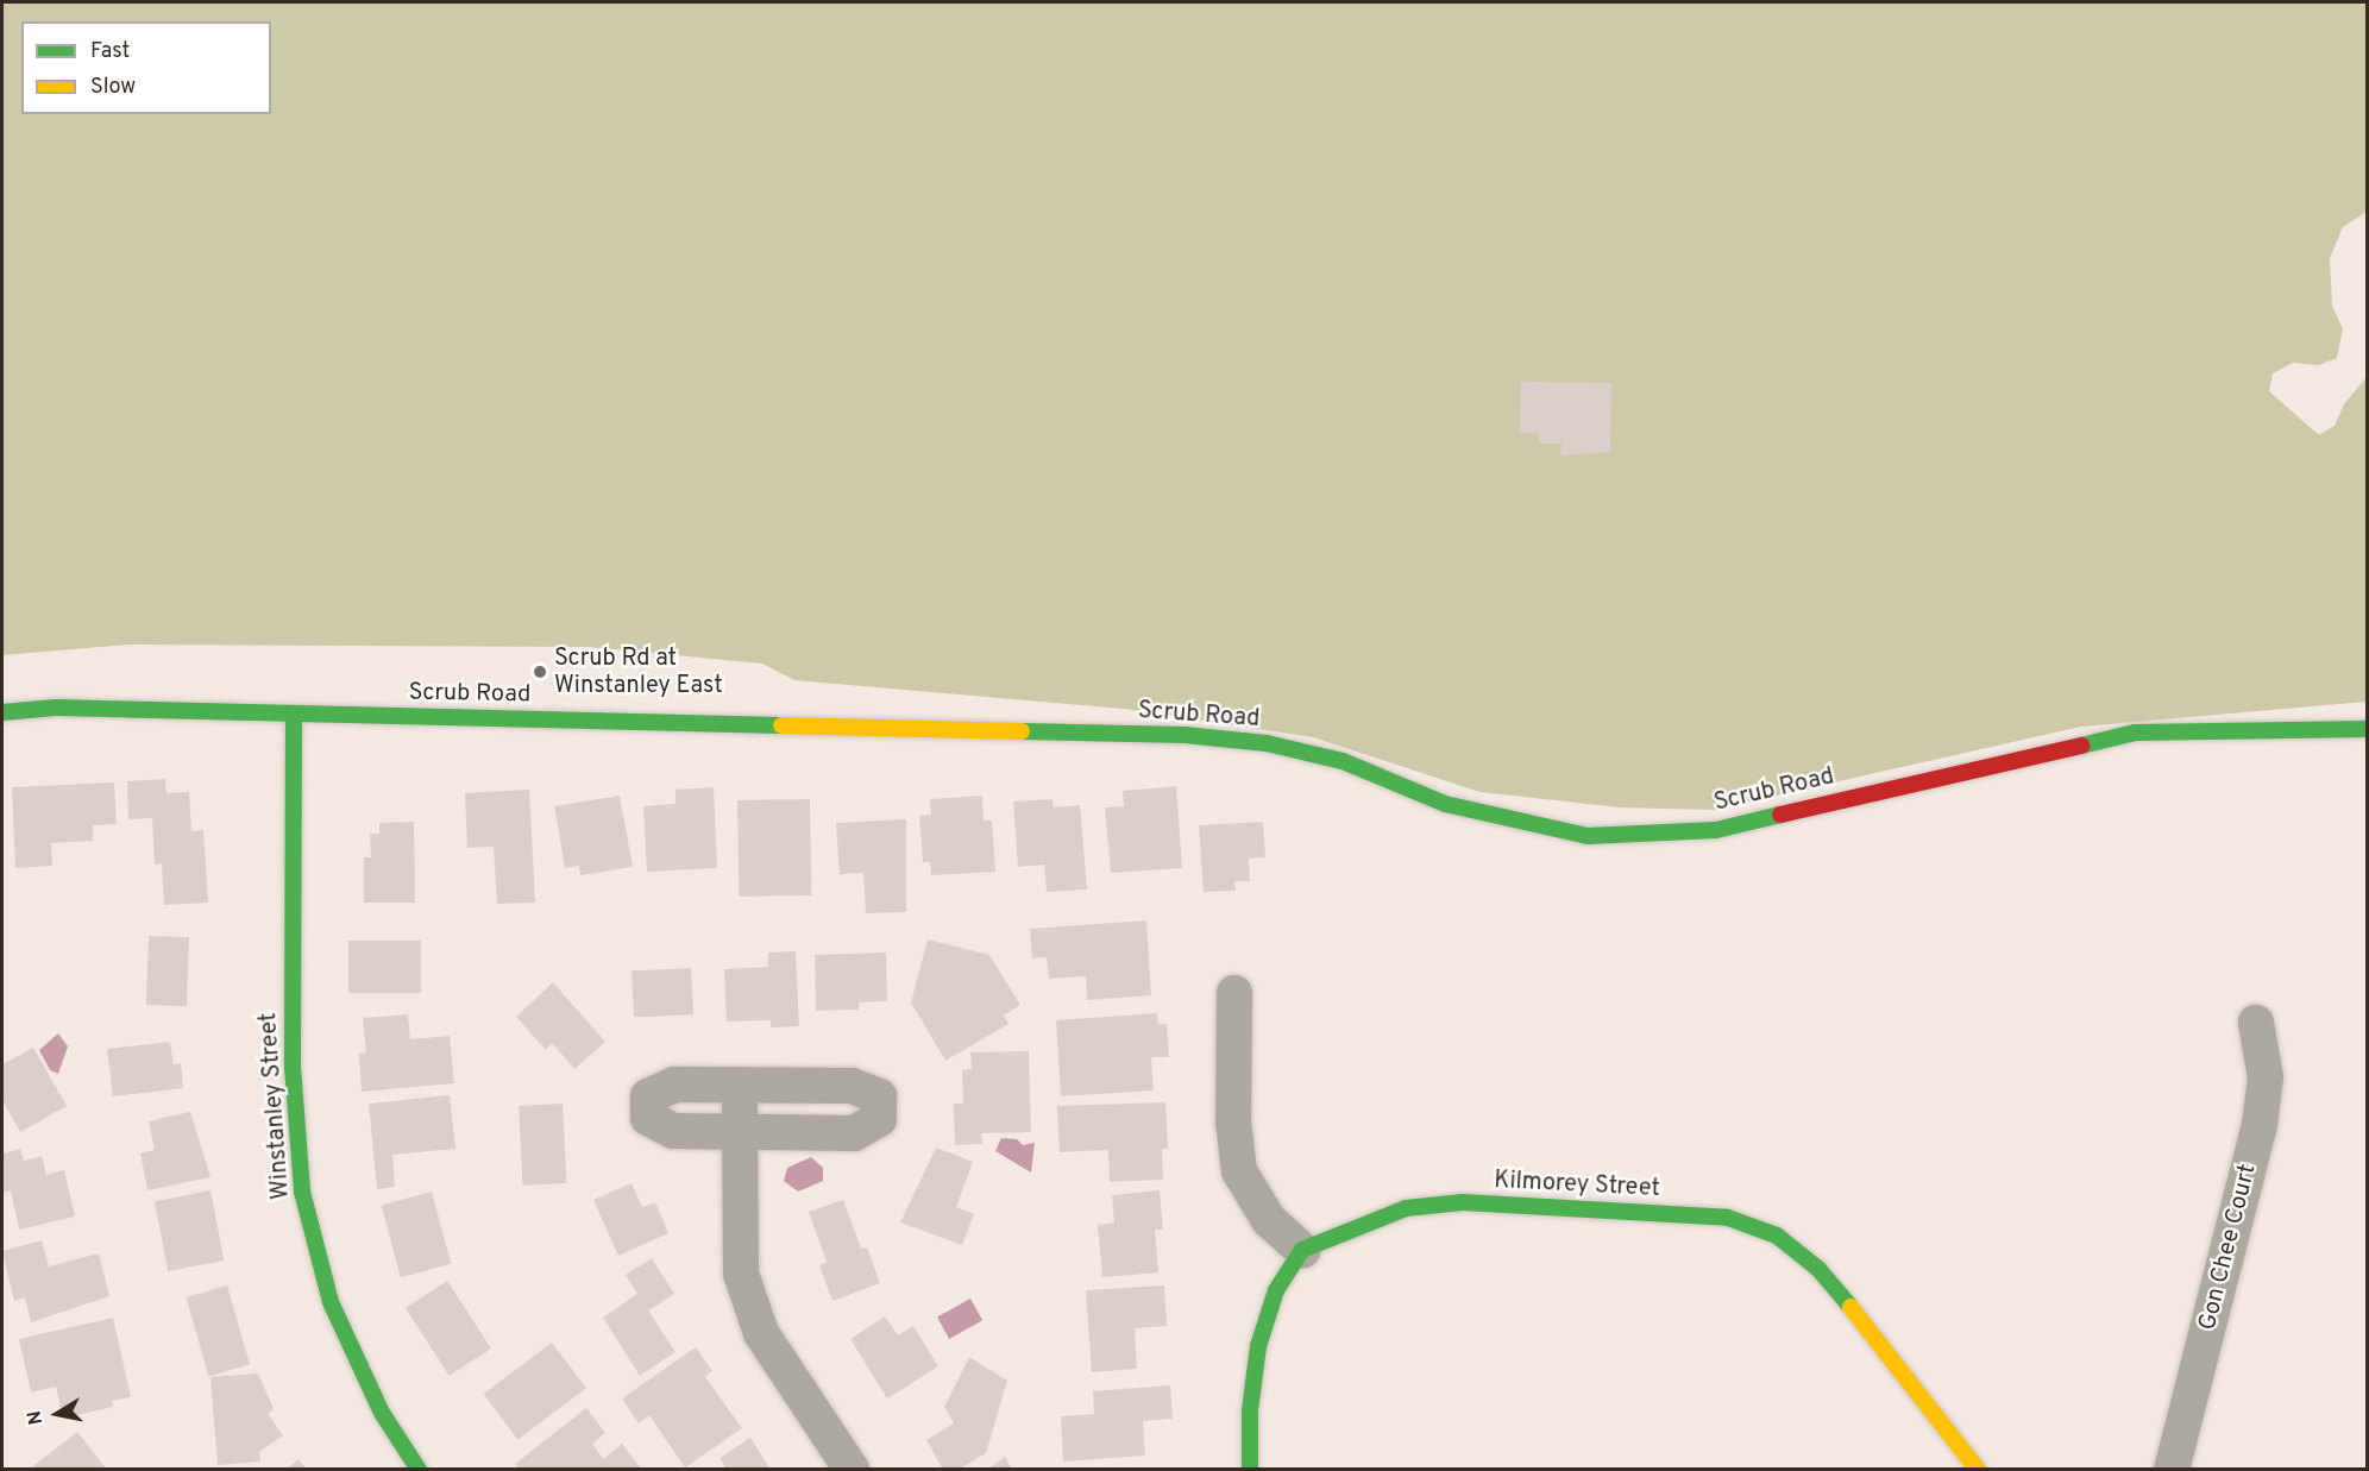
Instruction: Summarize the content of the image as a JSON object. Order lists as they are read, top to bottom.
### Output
{
  "streets": {
    "main road": ["Scrub Road", "Winstanley Street", "Kilmorey Street"],
    "street": ["Gon Chee Court"]
  },
  "crossings": [
    ["Scrub Road", "Winstanley Street"]
  ],
  "places": ["Scrub Rd at Winstanley East"],
  "legend": ["Fast", "Slow"],
  "north": "left"
}
